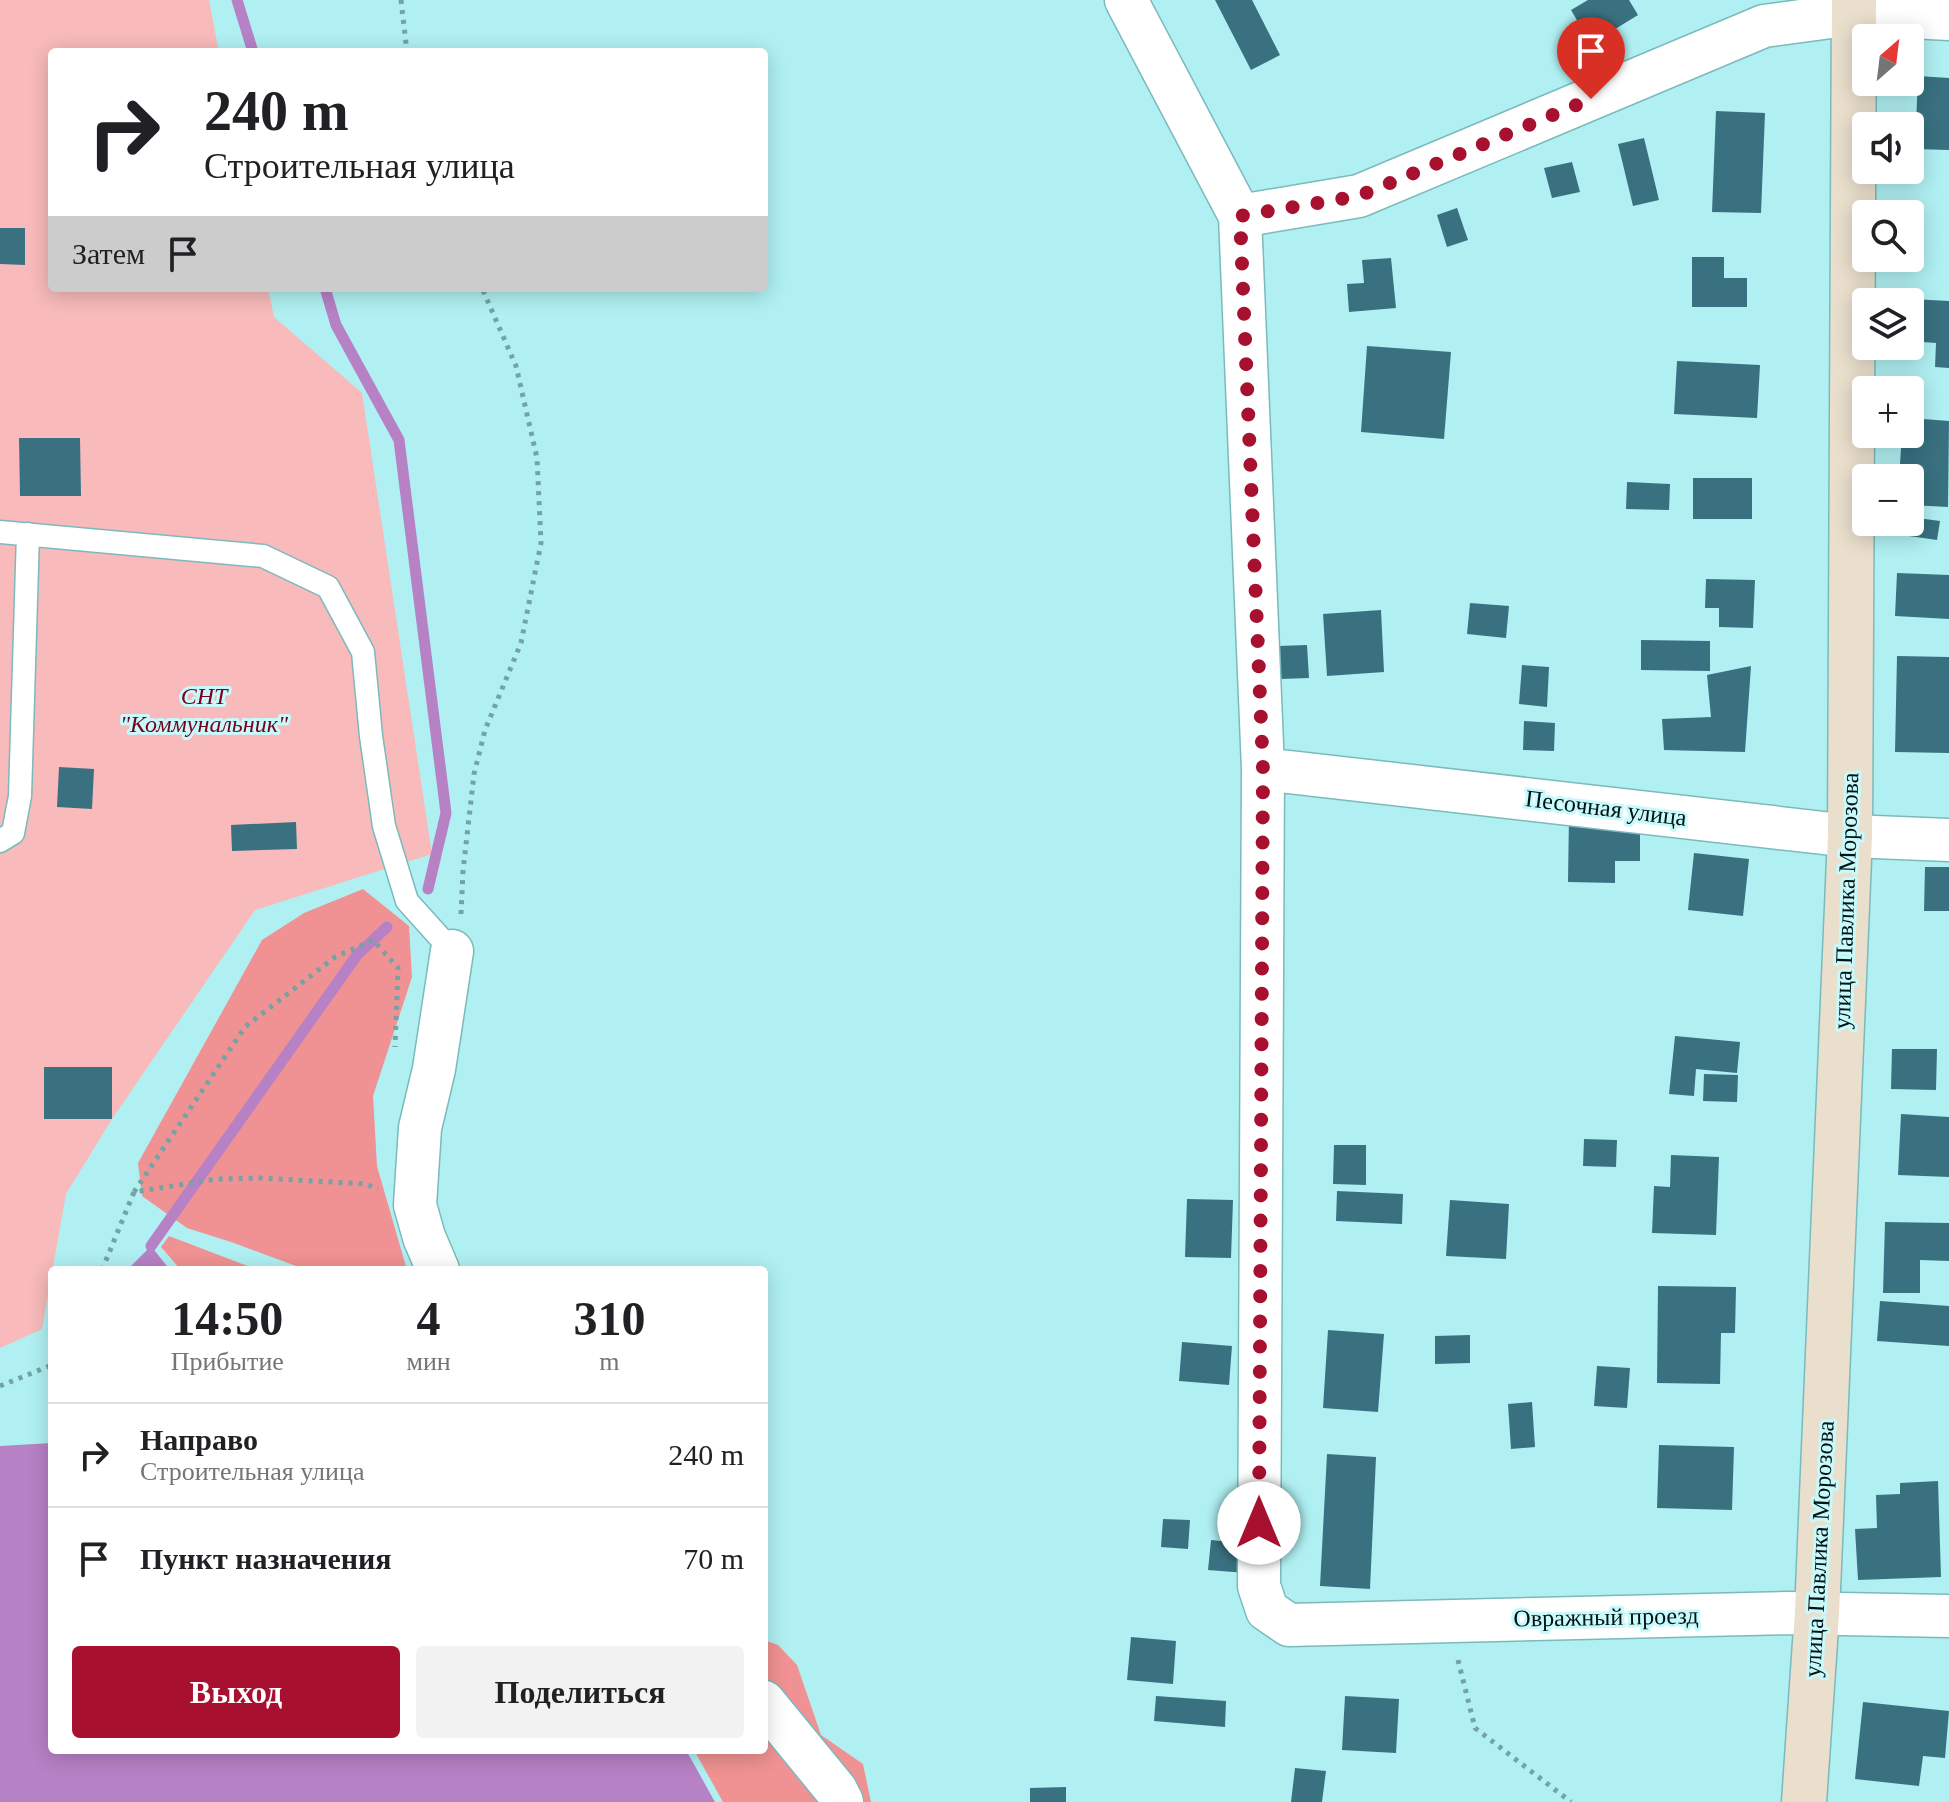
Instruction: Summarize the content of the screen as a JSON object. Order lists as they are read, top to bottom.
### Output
{
  "streets": {
    "street": ["Песочная улица", "улица Павлика Морозова", "Овражный проезд"]
  },
  "crossings": [
    ["Песочная улица", "улица Павлика Морозова"],
    ["Песочная улица", "Овражный проезд"],
    ["улица Павлика Морозова", "Овражный проезд"]
  ],
  "parks": ["СНТ \"Коммунальник\""],
  "north": "top right",
  "page": {
    "map_buttons": ["+", "−"],
    "turn": ["240 m", "Строительная улица"],
    "then": "Затем",
    "eta": [
      "14:50",
      "Прибытие",
      "4",
      "мин",
      "310",
      "m"
    ],
    "list": [
      {
        "name": "Направо",
        "note": "Строительная улица",
        "value": "240 m"
      },
      {
        "name": "Пункт назначения",
        "value": "70 m"
      }
    ],
    "buttons": ["Выход", "Поделиться"]
  }
}
